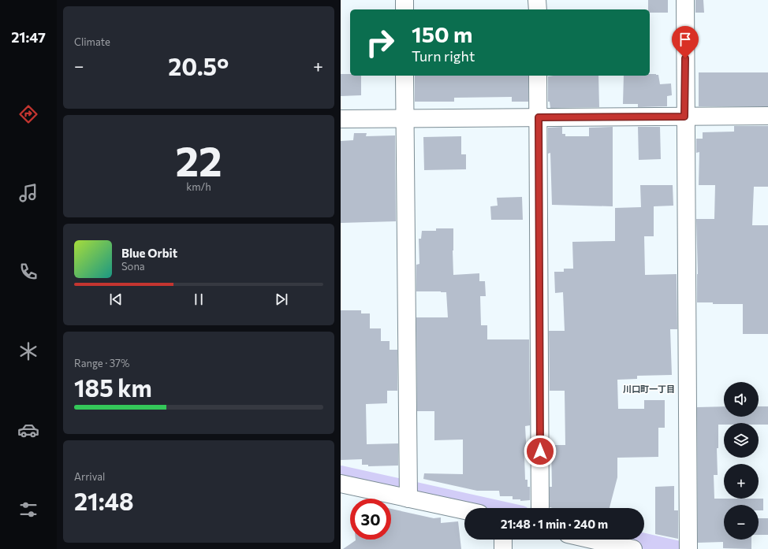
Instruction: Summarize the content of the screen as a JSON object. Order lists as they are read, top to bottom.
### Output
{
  "districts": ["川口町一丁目"],
  "page": {
    "tabs": "21:47",
    "tile": [
      "Climate",
      ["22", "km/h"],
      ["Range · 37%", "185 km"],
      ["Arrival", "21:48"]
    ],
    "turn": ["150 m", "Turn right"],
    "heat": ["−", "20.5°", "+"],
    "song": ["Blue Orbit", "Sona"],
    "map_buttons": ["+", "−"],
    "limit": "30",
    "trip": "21:48 · 1 min · 240 m"
  }
}
